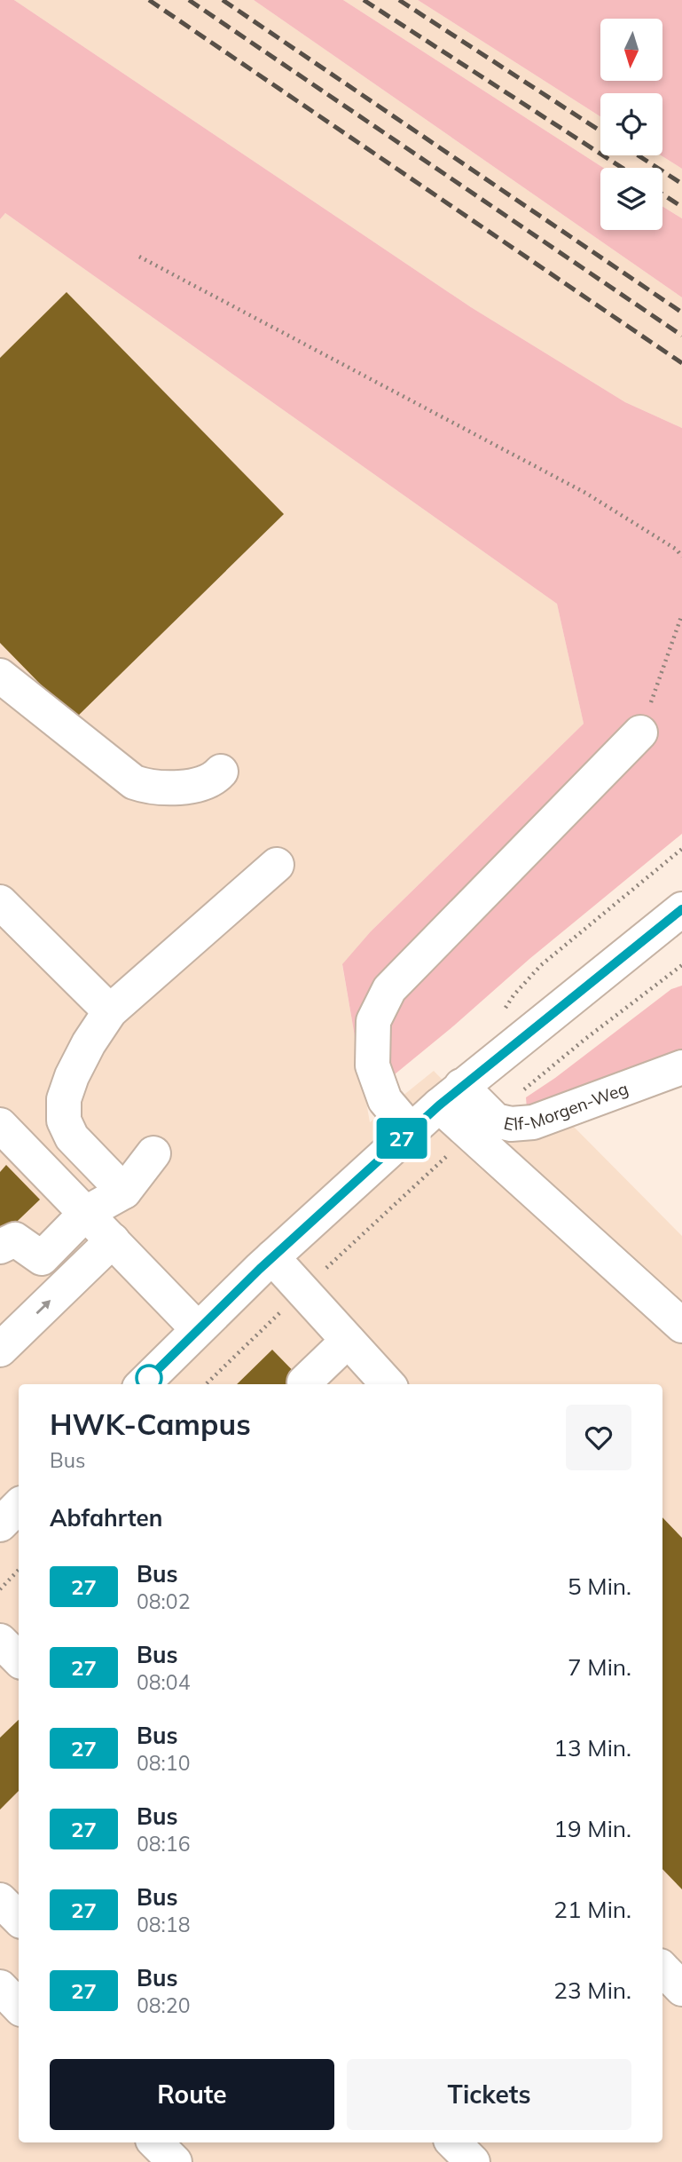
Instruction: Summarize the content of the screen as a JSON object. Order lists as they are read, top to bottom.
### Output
{
  "streets": {
    "main road": ["Elf-Morgen-Weg"]
  },
  "lines": ["bus line 27"],
  "north": "bottom",
  "page": {
    "on_map": "27",
    "heading": [
      ["HWK-Campus", "Bus"],
      "Abfahrten"
    ],
    "list": [
      {
        "mark": "27",
        "name": "Bus",
        "note": "08:02",
        "value": "5 Min."
      },
      {
        "mark": "27",
        "name": "Bus",
        "note": "08:04",
        "value": "7 Min."
      },
      {
        "mark": "27",
        "name": "Bus",
        "note": "08:10",
        "value": "13 Min."
      },
      {
        "mark": "27",
        "name": "Bus",
        "note": "08:16",
        "value": "19 Min."
      },
      {
        "mark": "27",
        "name": "Bus",
        "note": "08:18",
        "value": "21 Min."
      },
      {
        "mark": "27",
        "name": "Bus",
        "note": "08:20",
        "value": "23 Min."
      }
    ],
    "buttons": ["Route", "Tickets"]
  }
}
